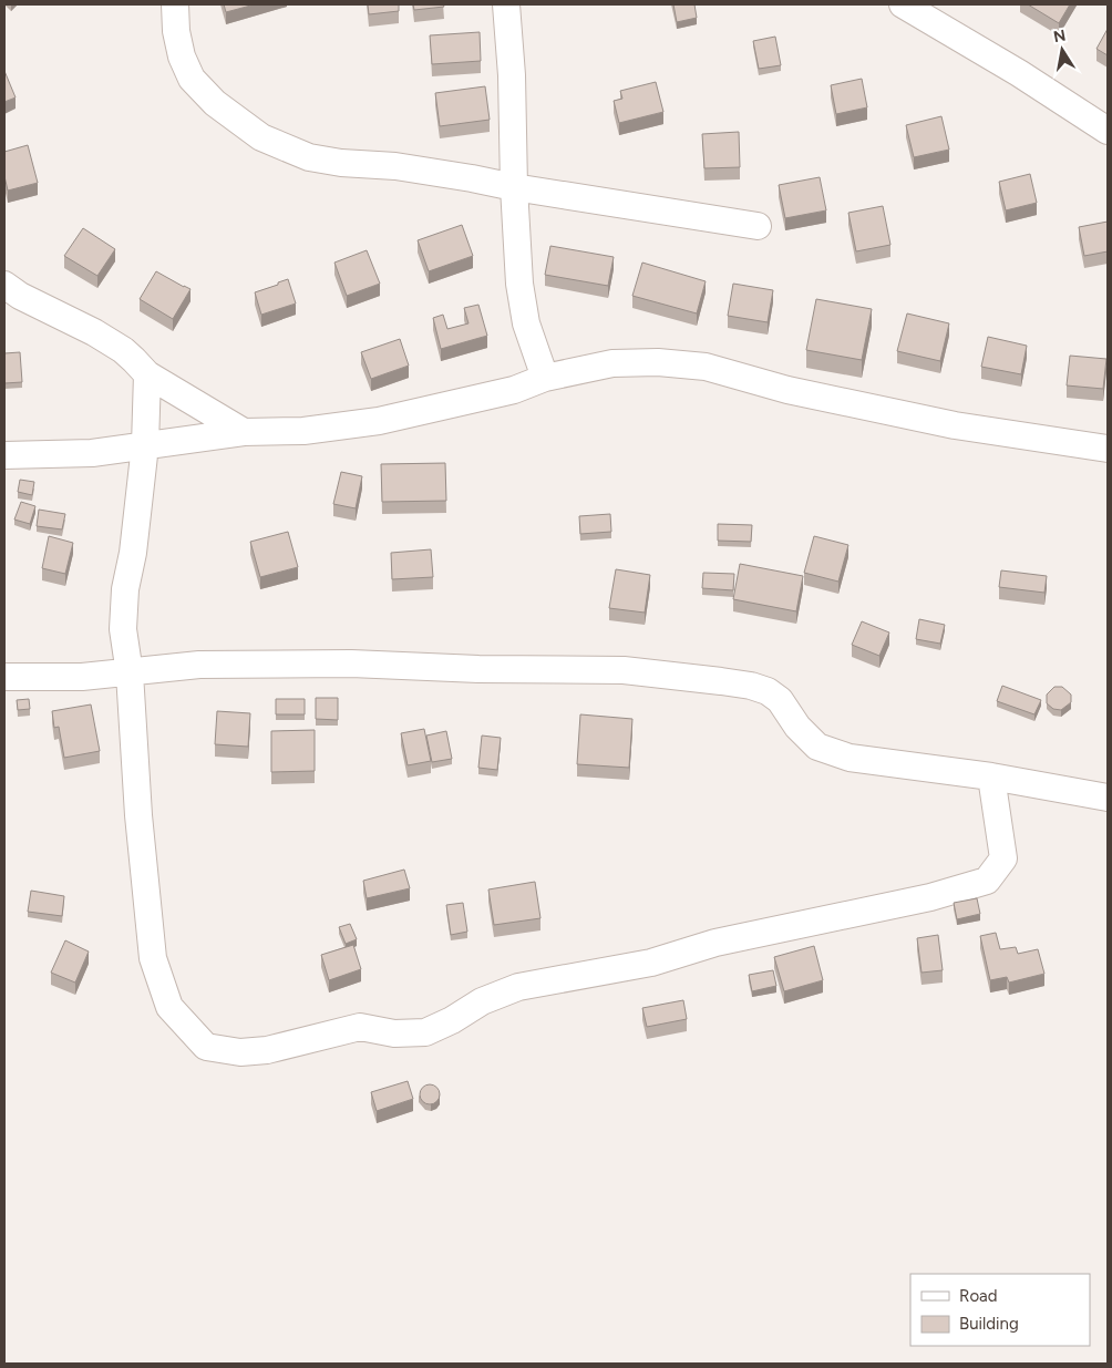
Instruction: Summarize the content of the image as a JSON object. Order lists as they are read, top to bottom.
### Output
{
  "legend": ["Road", "Building"],
  "north": "top"
}
